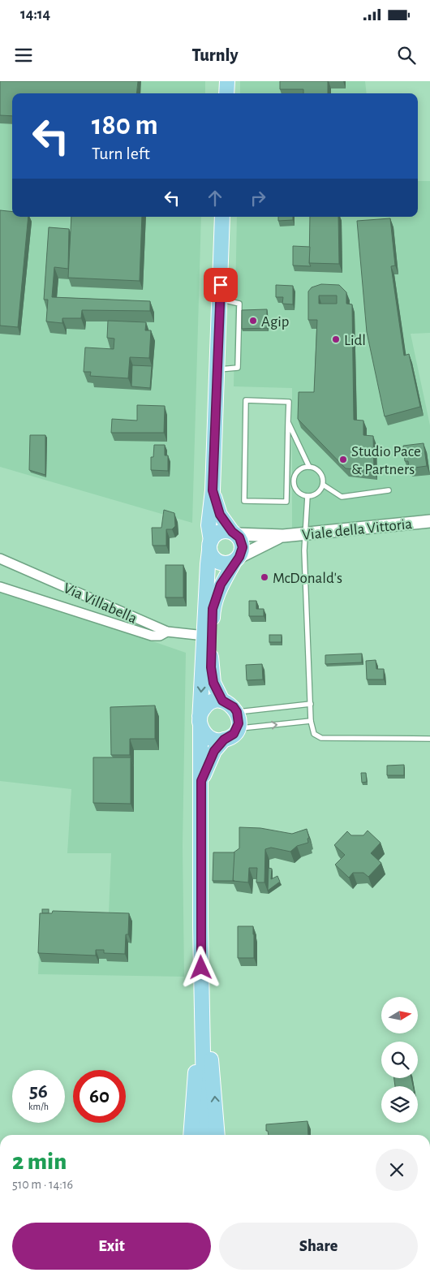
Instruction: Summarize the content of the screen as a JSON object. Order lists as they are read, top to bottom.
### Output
{
  "streets": {
    "street": ["Viale della Vittoria", "Via Villabella"]
  },
  "places": [
    "Agip",
    "Lidl",
    "Studio Pace & Partners",
    "McDonald's"
  ],
  "north": "right",
  "page": {
    "status": "14:14",
    "header": "Turnly",
    "turn": ["180 m", "Turn left"],
    "speed": "56 km/h",
    "limit": "60",
    "heading": ["2 min", "510 m · 14:16"],
    "buttons": ["Exit", "Share"]
  }
}
